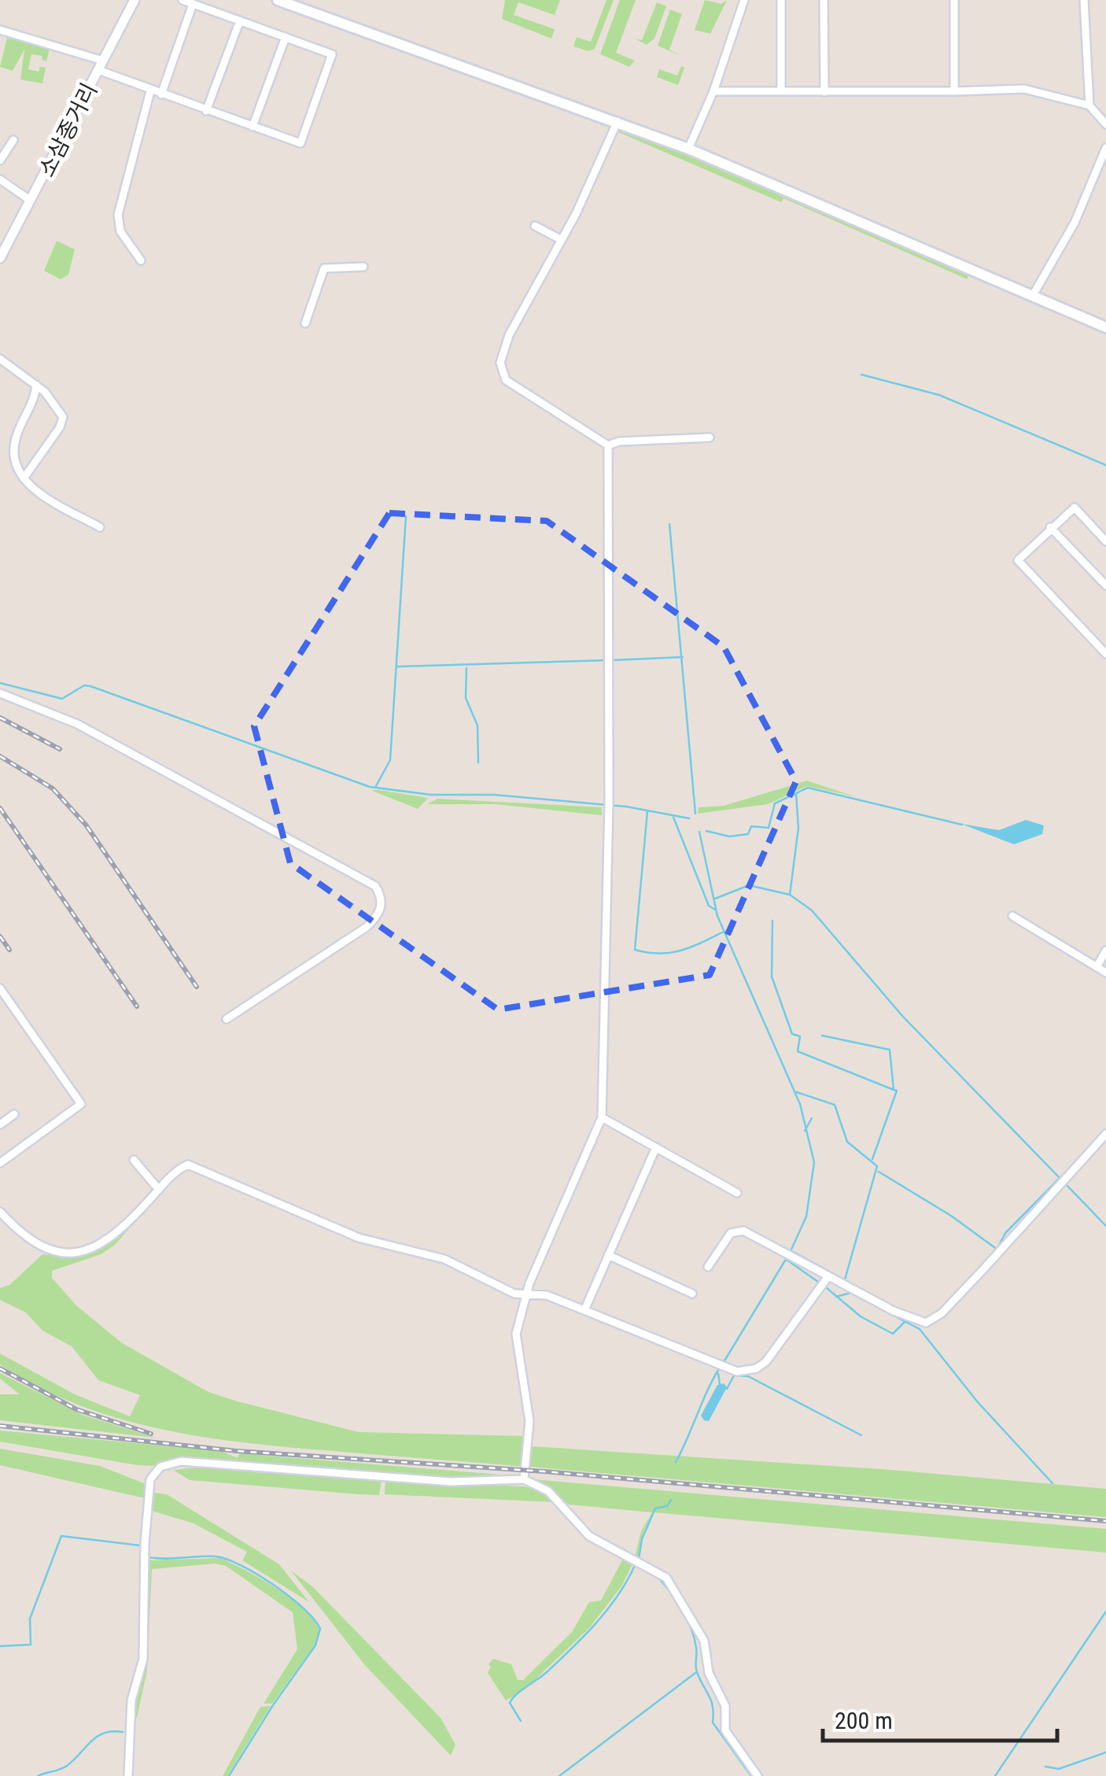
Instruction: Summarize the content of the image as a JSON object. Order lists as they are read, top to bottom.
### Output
{
  "streets": {
    "street": ["소삼종거리"]
  },
  "scale_bar": "200 m"
}
